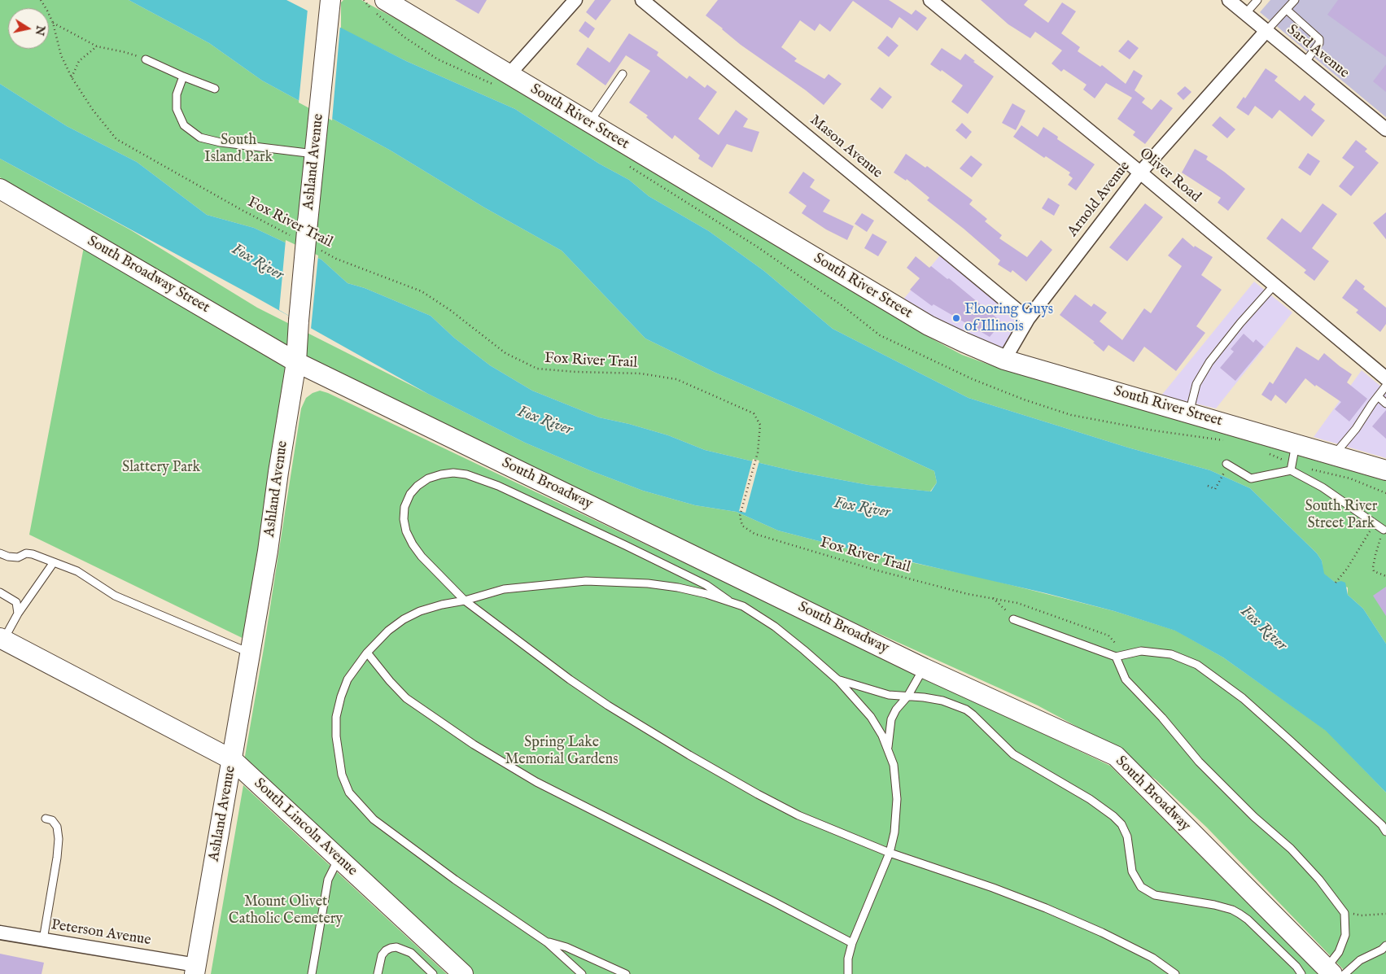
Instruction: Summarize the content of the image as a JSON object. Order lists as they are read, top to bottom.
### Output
{
  "streets": {
    "street": [
      "Sard Avenue",
      "South River Street",
      "Mason Avenue",
      "Ashland Avenue",
      "Oliver Road",
      "Arnold Avenue",
      "South Broadway Street",
      "South Broadway",
      "South Lincoln Avenue",
      "Peterson Avenue"
    ],
    "path": ["Fox River Trail"]
  },
  "crossings": [
    ["Sard Avenue", "Arnold Avenue"],
    ["South River Street", "Arnold Avenue"],
    ["Mason Avenue", "Arnold Avenue"],
    ["Ashland Avenue", "South Broadway Street"],
    ["Ashland Avenue", "South Broadway"],
    ["Ashland Avenue", "South Lincoln Avenue"],
    ["Ashland Avenue", "Peterson Avenue"],
    ["Oliver Road", "Arnold Avenue"],
    ["South Broadway Street", "South Broadway"]
  ],
  "water": ["Fox River"],
  "parks": [
    "South Island Park",
    "Slattery Park",
    "South River Street Park",
    "Spring Lake Memorial Gardens",
    "Mount Olivet Catholic Cemetery"
  ],
  "places": ["Flooring Guys of Illinois"],
  "north": "right"
}
